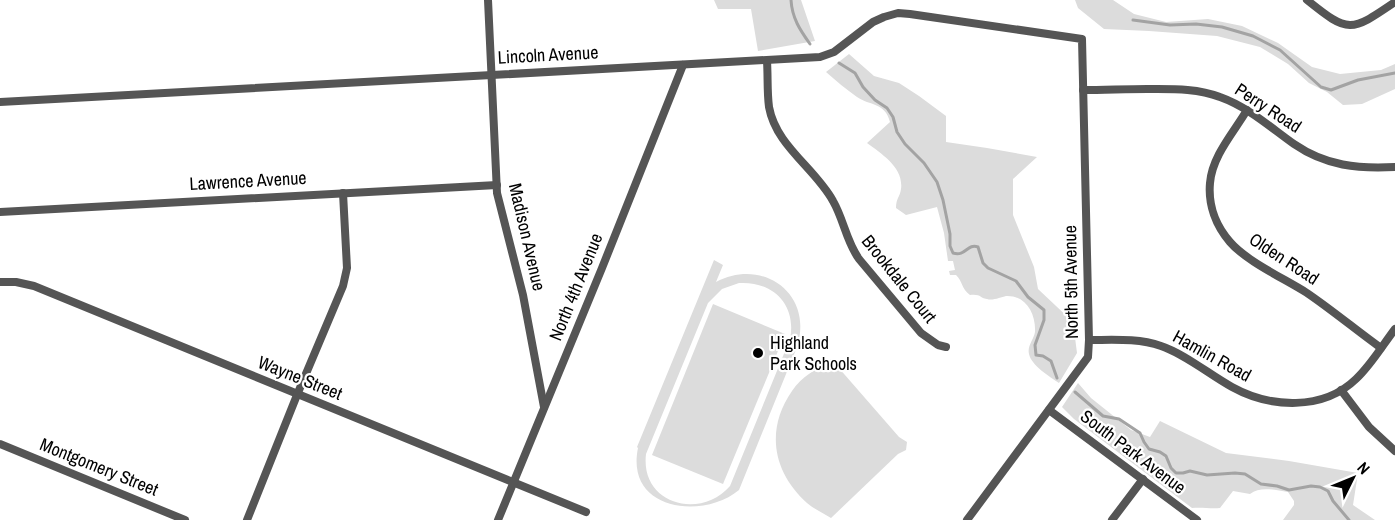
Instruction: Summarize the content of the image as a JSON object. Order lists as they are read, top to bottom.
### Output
{
  "streets": {
    "street": [
      "Lincoln Avenue",
      "Perry Road",
      "Lawrence Avenue",
      "Madison Avenue",
      "Olden Road",
      "Brookdale Court",
      "North 5th Avenue",
      "North 4th Avenue",
      "Hamlin Road",
      "Wayne Street",
      "South Park Avenue",
      "Montgomery Street"
    ]
  },
  "crossings": [
    ["Lincoln Avenue", "Madison Avenue"],
    ["Lincoln Avenue", "Brookdale Court"],
    ["Lincoln Avenue", "North 5th Avenue"],
    ["Lincoln Avenue", "North 4th Avenue"],
    ["Perry Road", "Olden Road"],
    ["Perry Road", "North 5th Avenue"],
    ["Lawrence Avenue", "Madison Avenue"],
    ["Madison Avenue", "North 4th Avenue"],
    ["Olden Road", "Hamlin Road"],
    ["North 5th Avenue", "Hamlin Road"],
    ["North 5th Avenue", "South Park Avenue"],
    ["North 4th Avenue", "Wayne Street"]
  ],
  "places": ["Highland Park Schools"],
  "north": "top right"
}
